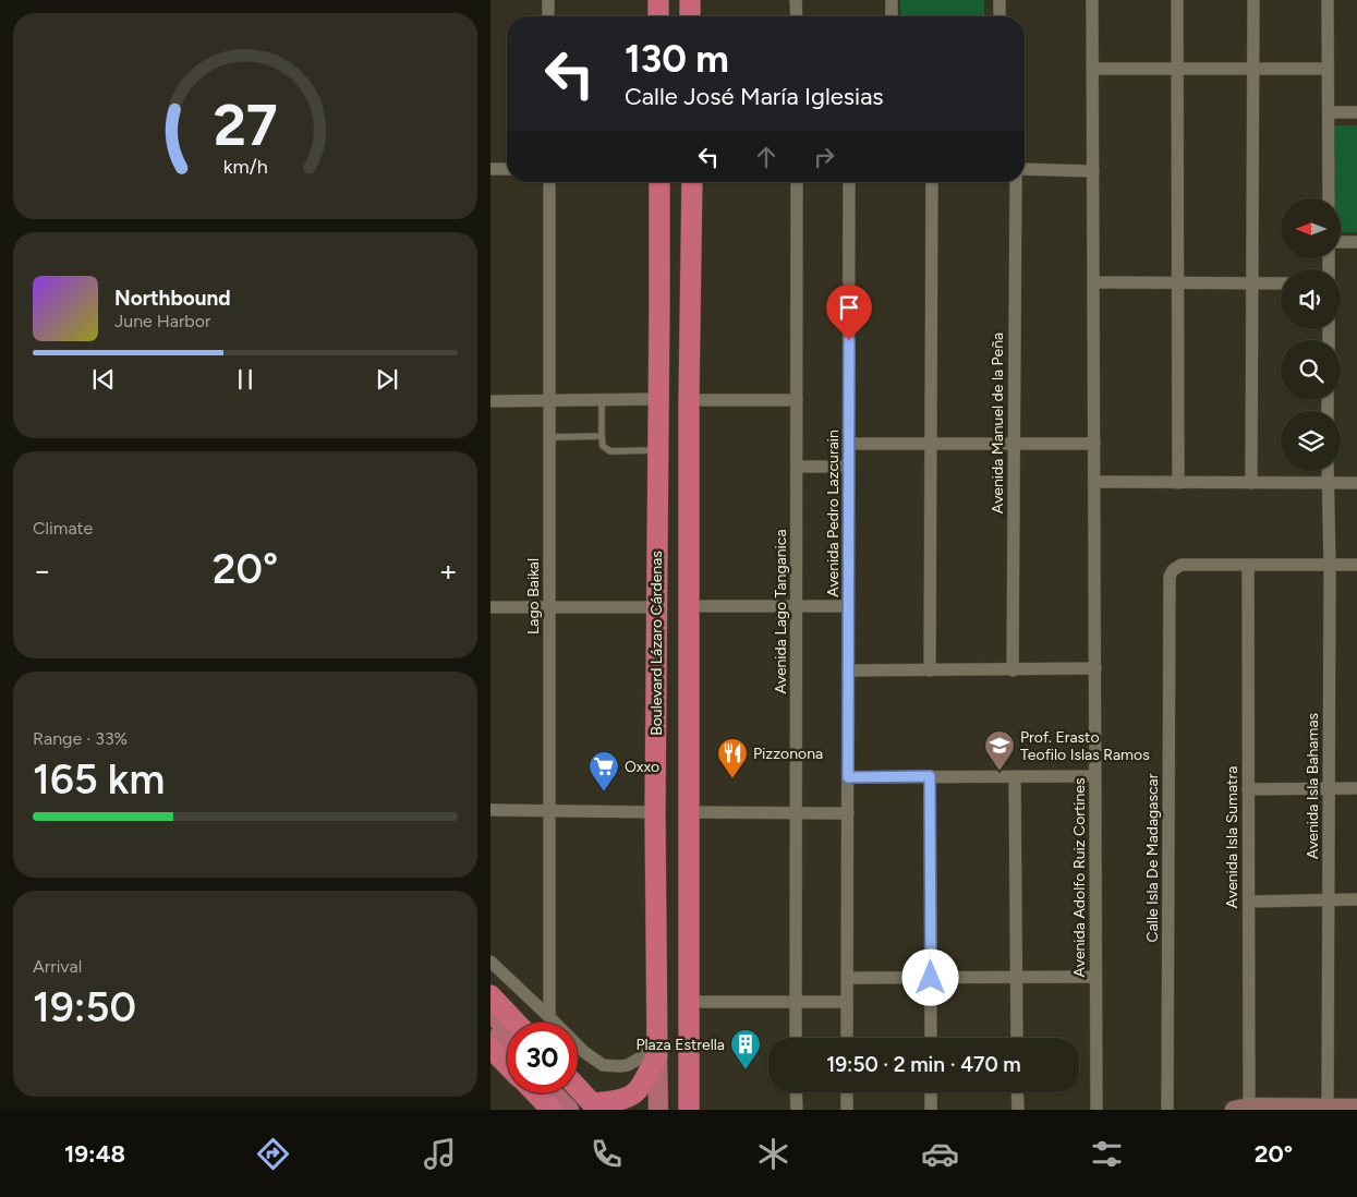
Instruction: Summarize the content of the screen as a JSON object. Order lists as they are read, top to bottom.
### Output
{
  "streets": {
    "highway": ["Boulevard Lázaro Cárdenas"],
    "street": [
      "Avenida Manuel de la Peña",
      "Avenida Pedro Lazcurain",
      "Lago Baikal",
      "Avenida Lago Tanganica",
      "Avenida Isla Bahamas",
      "Avenida Isla Sumatra",
      "Calle Isla De Madagascar",
      "Avenida Adolfo Ruiz Cortines"
    ]
  },
  "crossings": [
    ["Avenida Isla Sumatra", "Calle Isla De Madagascar"]
  ],
  "places": {
    "school or university": ["Prof. Erasto Teofilo Islas Ramos"],
    "restaurant": ["Pizzonona"],
    "supermarket": ["Oxxo"],
    "building": ["Plaza Estrella"]
  },
  "north": "left",
  "page": {
    "turn": ["130 m", "Calle José María Iglesias"],
    "song": ["Northbound", "June Harbor"],
    "tile": [
      "Climate",
      ["Range · 33%", "165 km"],
      ["Arrival", "19:50"]
    ],
    "heat": ["−", "20°", "+"],
    "limit": "30",
    "trip": "19:50 · 2 min · 470 m",
    "tabs": ["19:48", "20°"],
    "gauge": ["27", "km/h"]
  }
}
